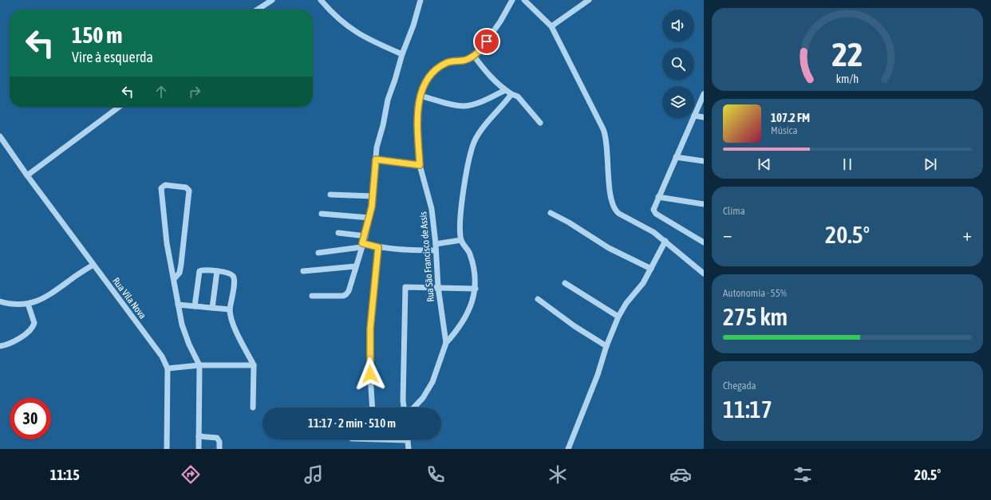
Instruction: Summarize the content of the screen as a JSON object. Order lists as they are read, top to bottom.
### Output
{
  "streets": {
    "street": ["Rua São Francisco de Assis", "Rua Vila Nova"]
  },
  "page": {
    "turn": ["150 m", "Vire à esquerda"],
    "song": ["107.2 FM", "Música"],
    "tile": [
      "Clima",
      ["Autonomia · 55%", "275 km"],
      ["Chegada", "11:17"]
    ],
    "heat": ["−", "20.5°", "+"],
    "limit": "30",
    "trip": "11:17 · 2 min · 510 m",
    "tabs": ["11:15", "20.5°"],
    "gauge": ["22", "km/h"]
  }
}
